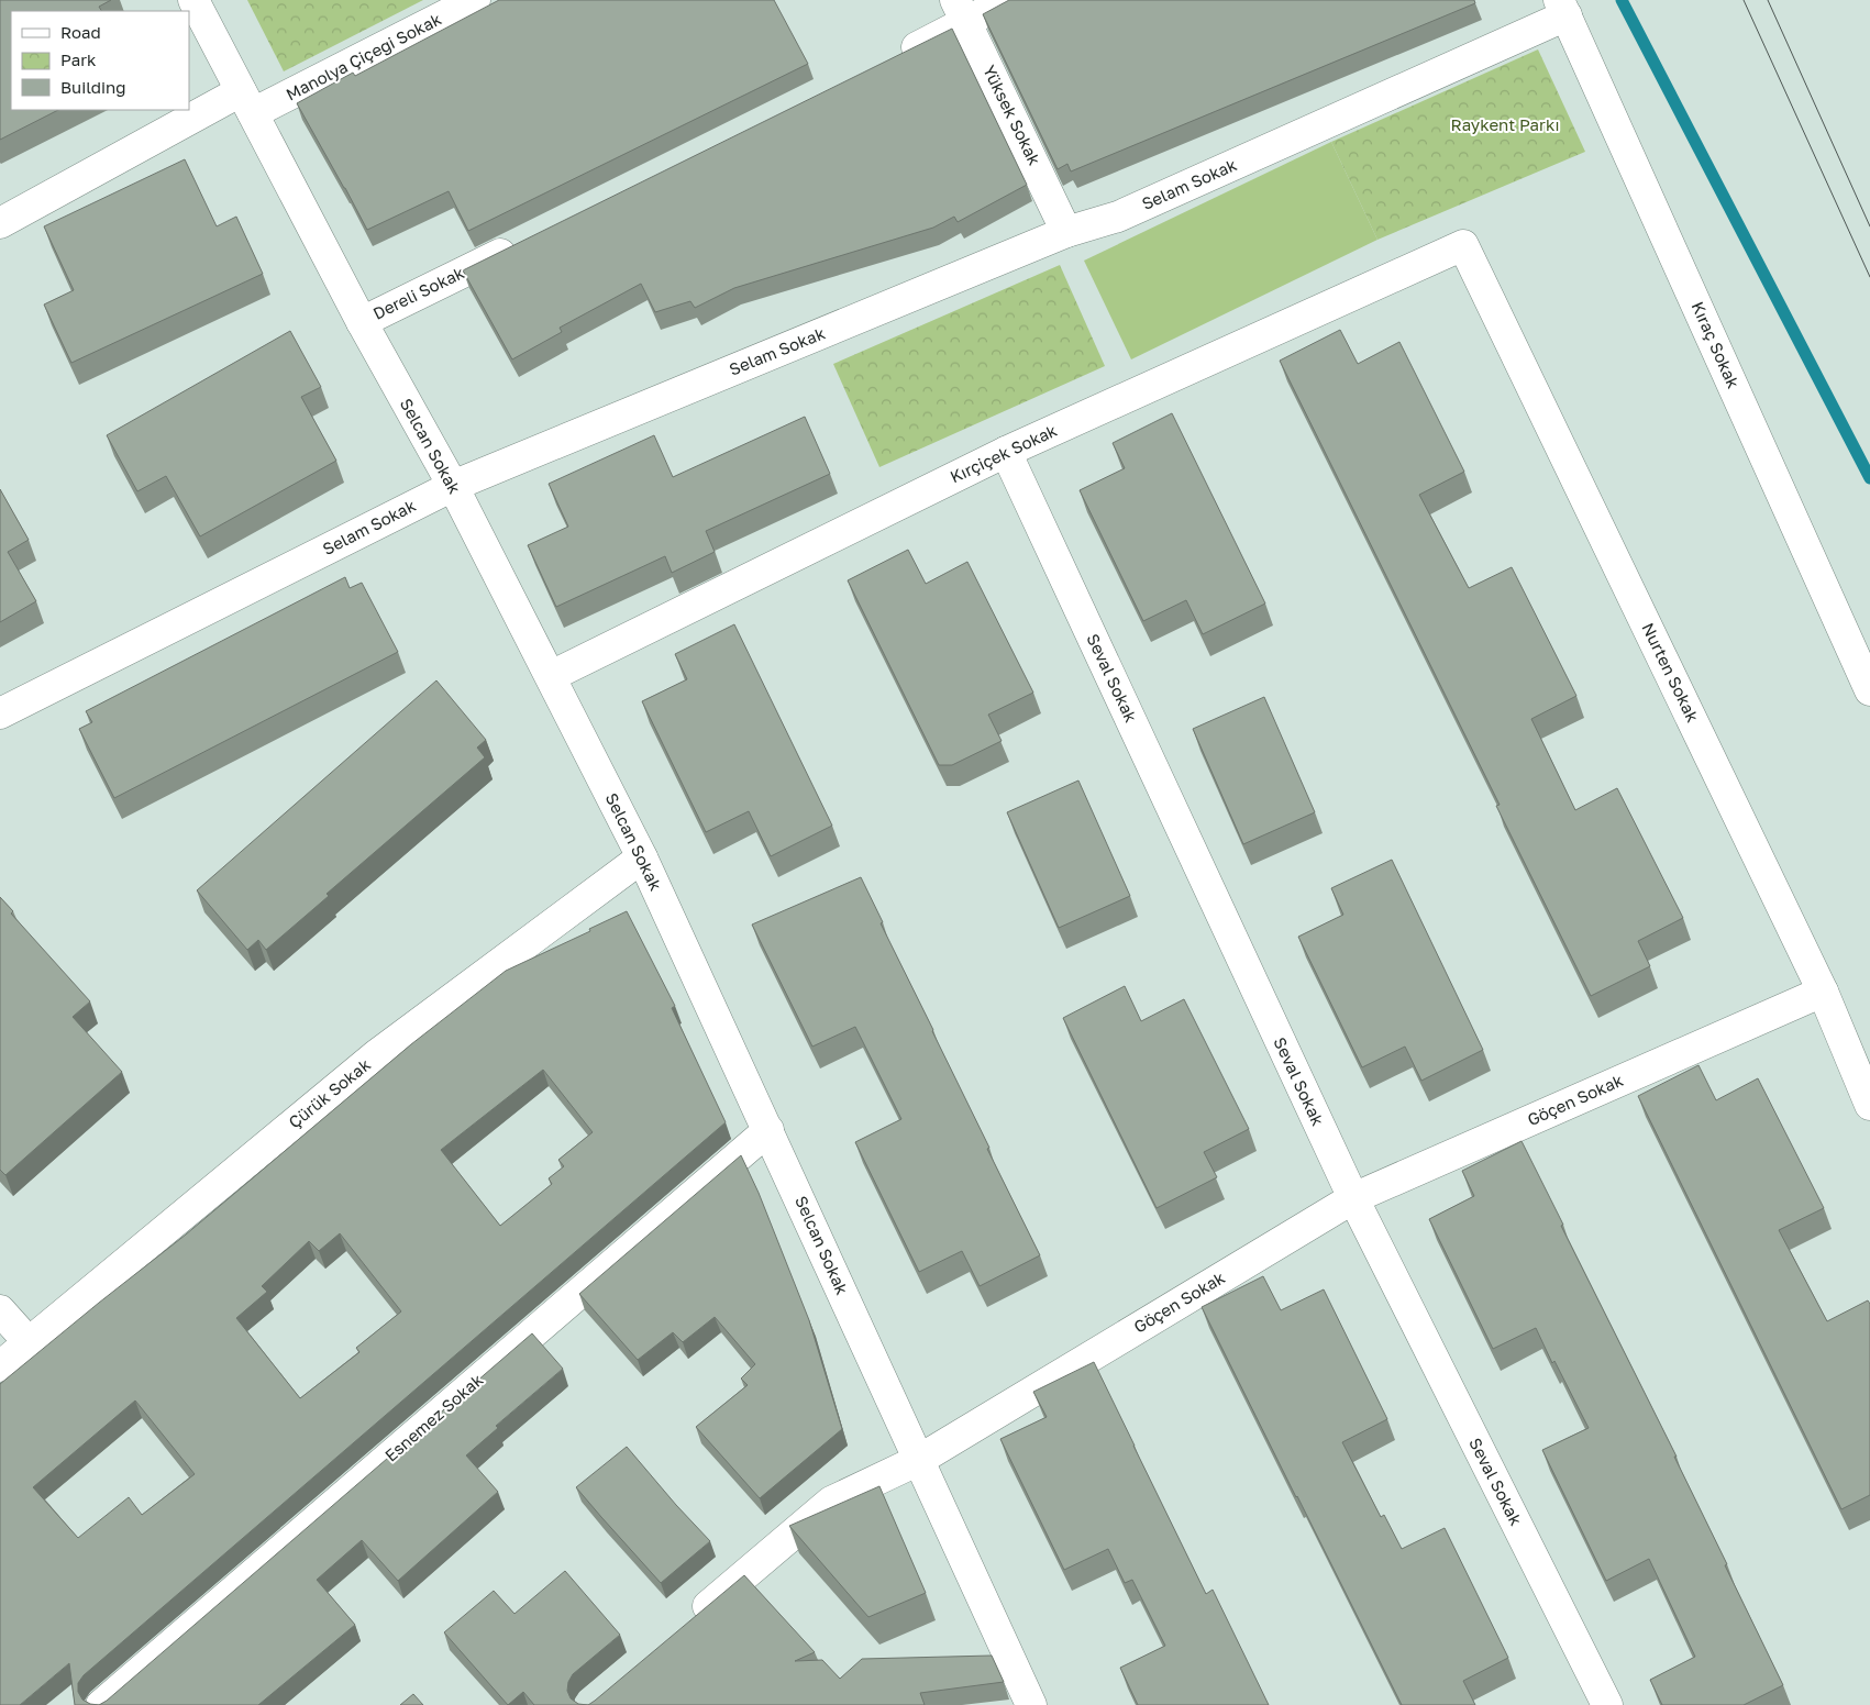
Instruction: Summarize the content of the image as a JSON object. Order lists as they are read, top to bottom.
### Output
{
  "streets": {
    "street": [
      "Manolya Çiçeği Sokak",
      "Yüksek Sokak",
      "Selam Sokak",
      "Dereli Sokak",
      "Kıraç Sokak",
      "Selcan Sokak",
      "Kırçiçek Sokak",
      "Nurten Sokak",
      "Seval Sokak",
      "Çürük Sokak",
      "Göçen Sokak",
      "Esnemez Sokak"
    ]
  },
  "crossings": [
    ["Manolya Çiçeği Sokak", "Selcan Sokak"],
    ["Yüksek Sokak", "Selam Sokak"],
    ["Selam Sokak", "Kıraç Sokak"],
    ["Selam Sokak", "Selcan Sokak"],
    ["Dereli Sokak", "Selcan Sokak"],
    ["Selcan Sokak", "Kırçiçek Sokak"],
    ["Selcan Sokak", "Çürük Sokak"],
    ["Selcan Sokak", "Göçen Sokak"],
    ["Selcan Sokak", "Esnemez Sokak"],
    ["Kırçiçek Sokak", "Nurten Sokak"],
    ["Kırçiçek Sokak", "Seval Sokak"],
    ["Nurten Sokak", "Göçen Sokak"],
    ["Seval Sokak", "Göçen Sokak"]
  ],
  "parks": ["Raykent Parkı"],
  "legend": ["Road", "Park", "Building"]
}
